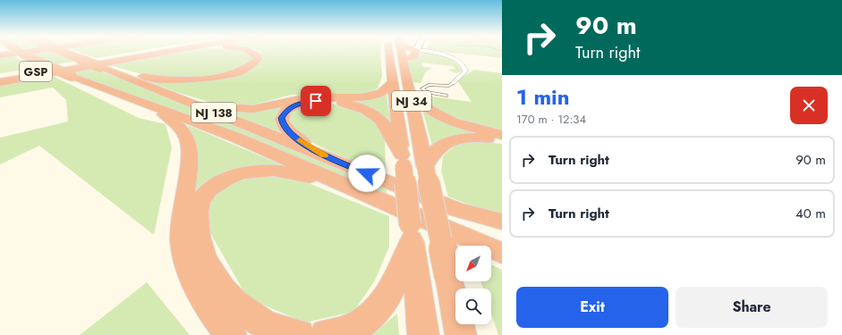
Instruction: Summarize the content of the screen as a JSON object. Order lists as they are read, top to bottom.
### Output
{
  "streets": {
    "highway": ["GSP", "NJ 34", "NJ 138"]
  },
  "north": "bottom left",
  "page": {
    "turn": ["90 m", "Turn right"],
    "heading": ["1 min", "170 m · 12:34"],
    "list": [
      {
        "name": "Turn right",
        "value": "90 m"
      },
      {
        "name": "Turn right",
        "value": "40 m"
      }
    ],
    "buttons": ["Exit", "Share"]
  }
}
